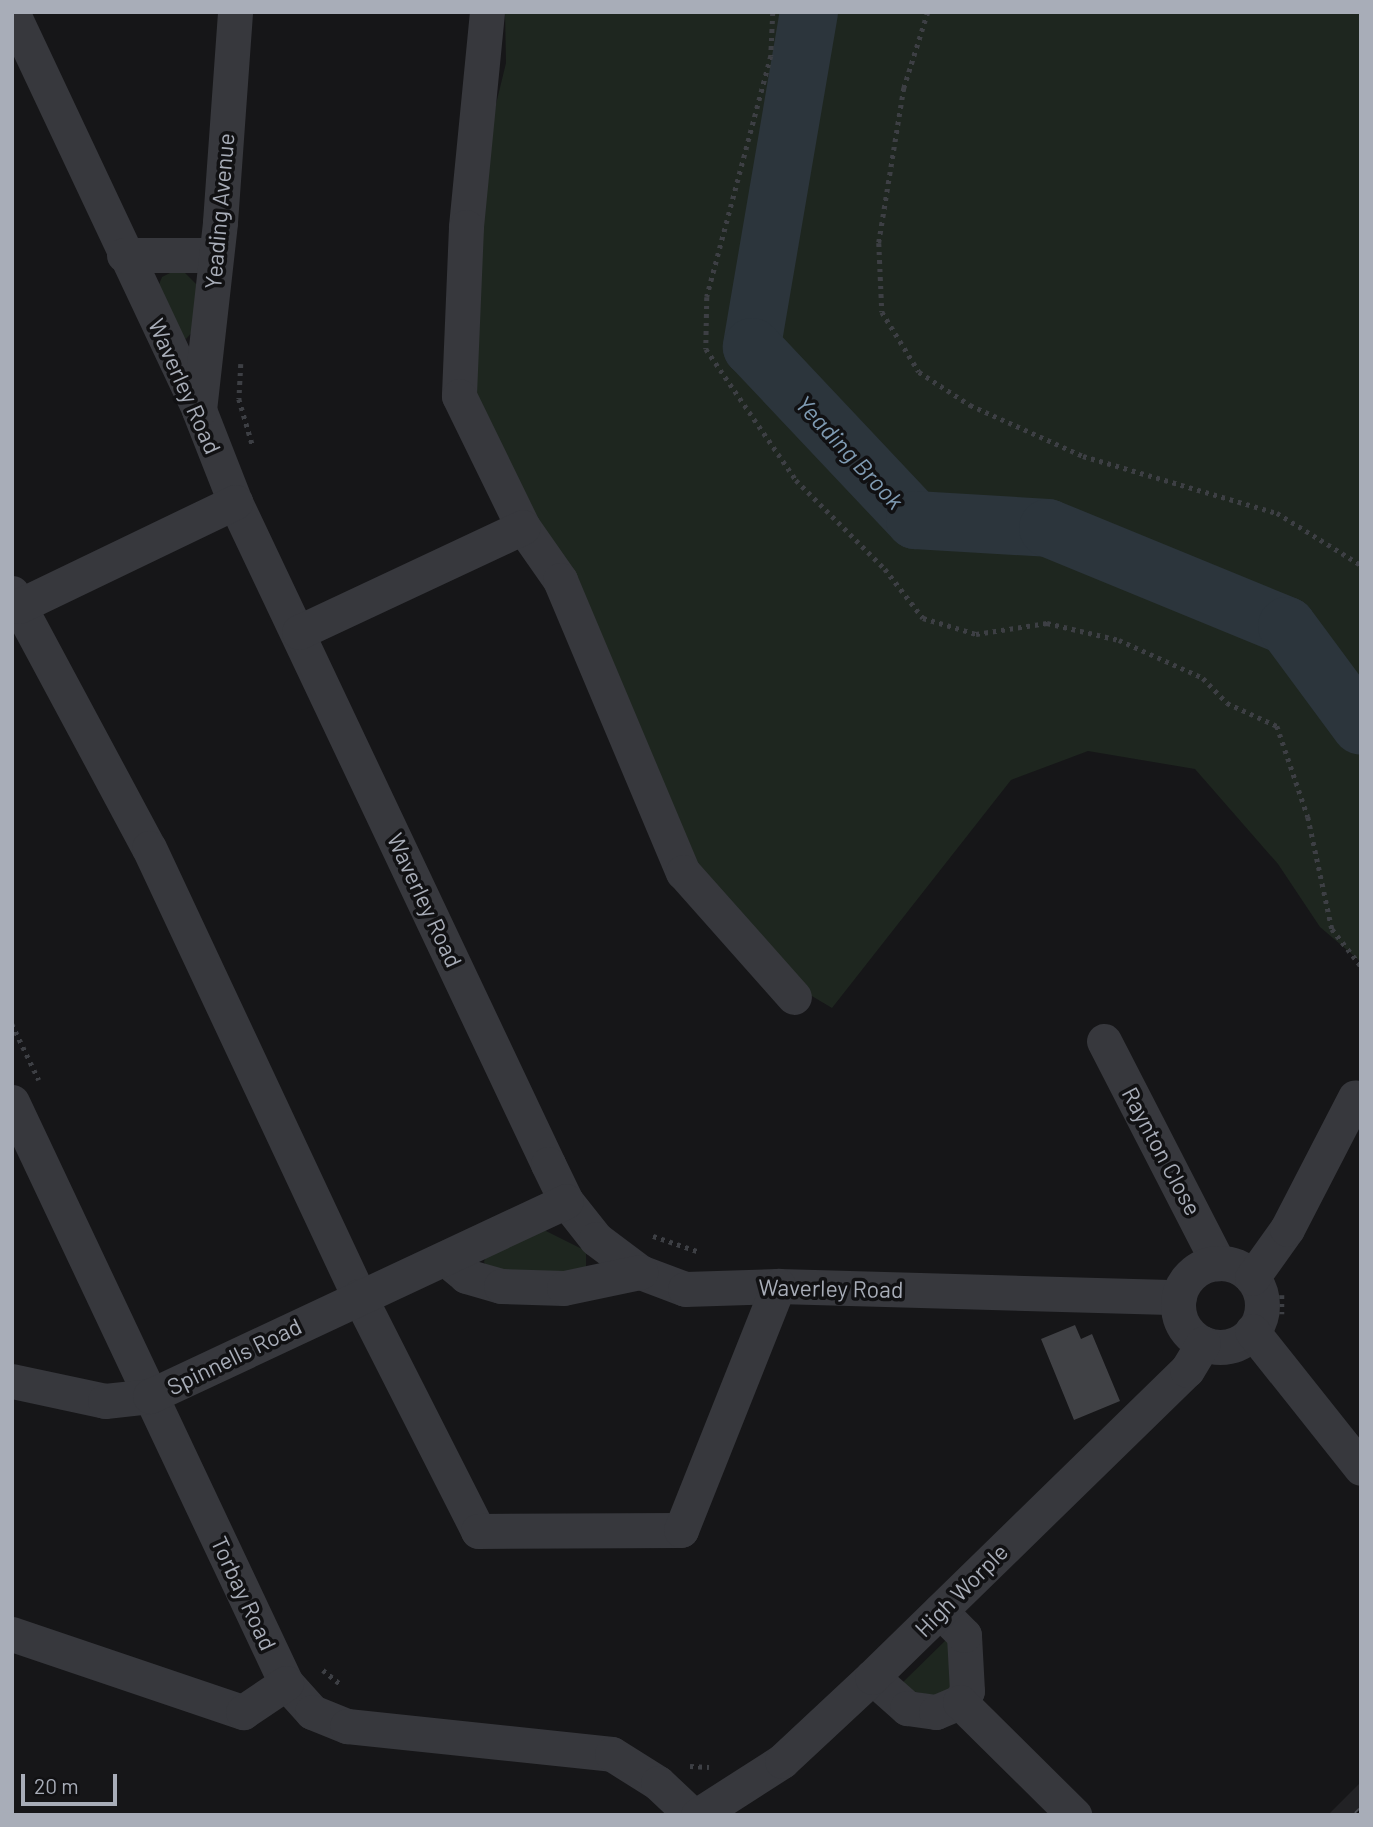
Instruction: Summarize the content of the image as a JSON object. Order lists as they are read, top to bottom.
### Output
{
  "streets": {
    "street": [
      "Yeading Avenue",
      "Waverley Road",
      "Raynton Close",
      "Spinnells Road",
      "High Worple",
      "Torbay Road"
    ]
  },
  "crossings": [
    ["Yeading Avenue", "Waverley Road"],
    ["Waverley Road", "Raynton Close"],
    ["Waverley Road", "Spinnells Road"],
    ["Waverley Road", "High Worple"],
    ["Raynton Close", "High Worple"],
    ["Spinnells Road", "Torbay Road"]
  ],
  "water": ["Yeading Brook"],
  "scale_bar": "20 m"
}
